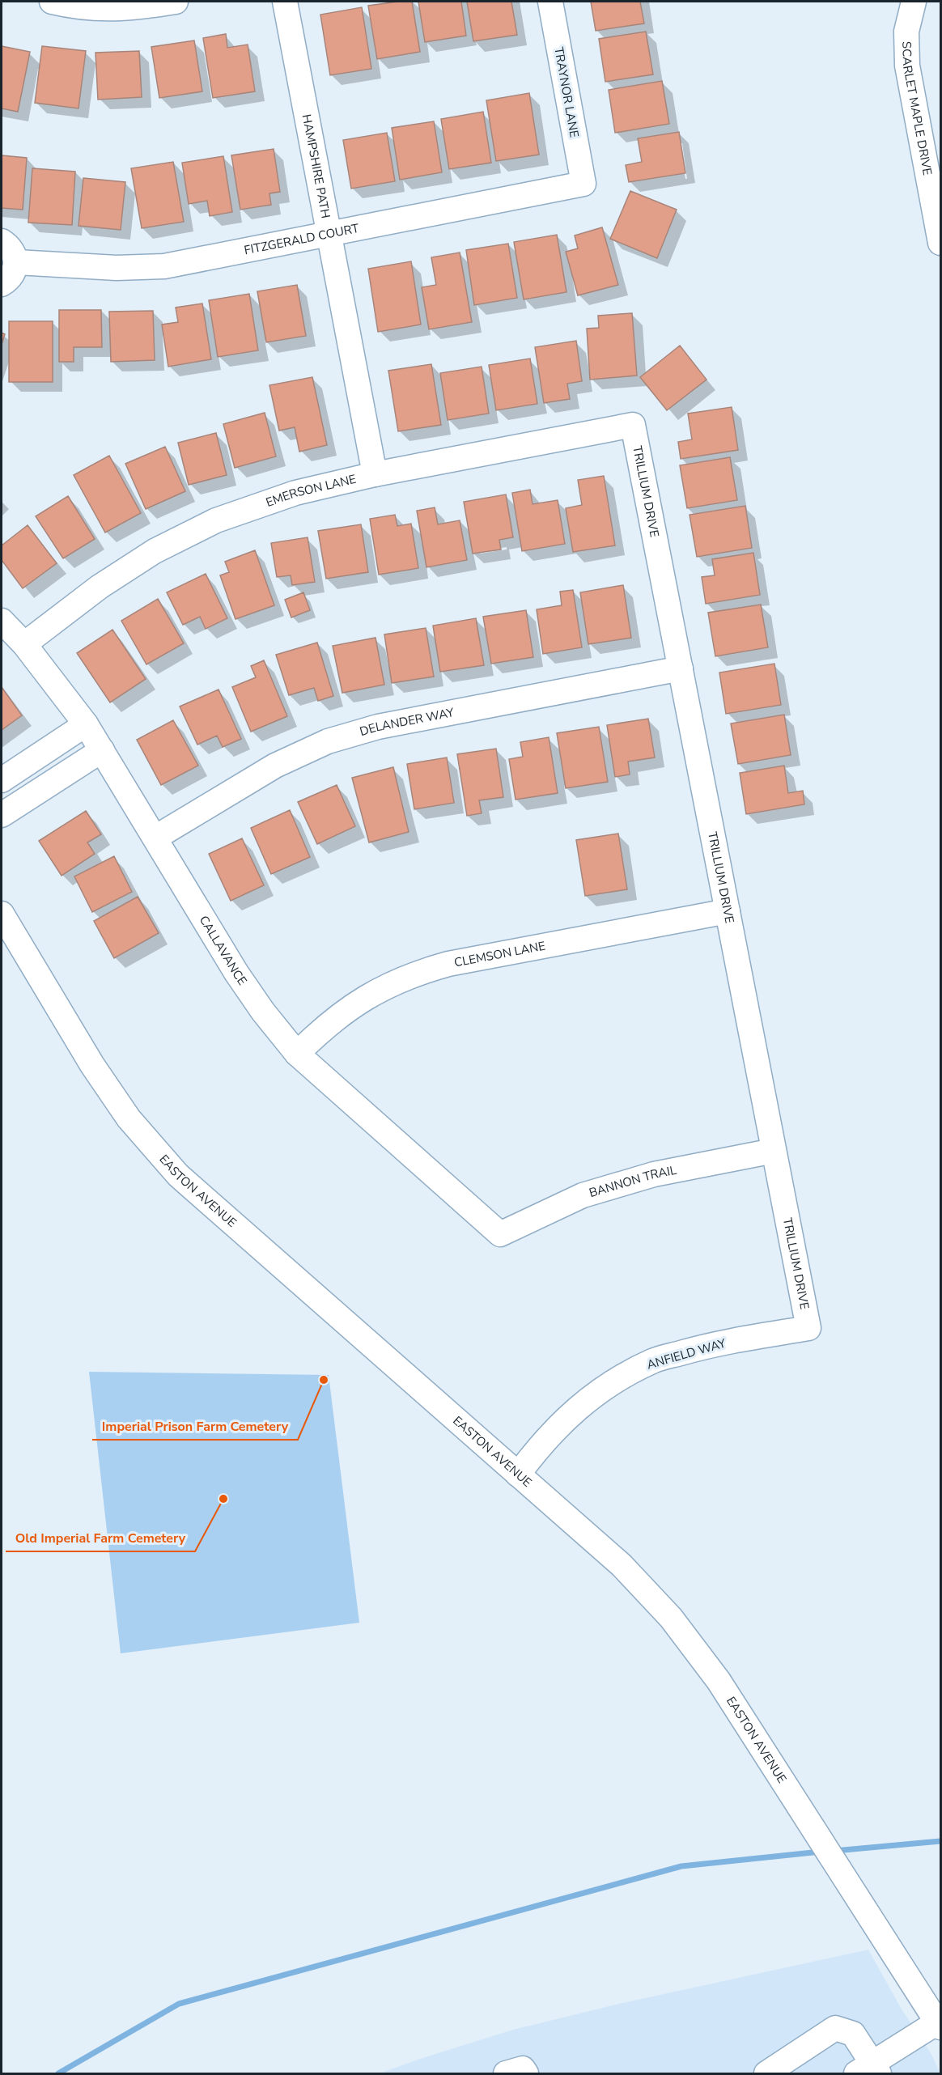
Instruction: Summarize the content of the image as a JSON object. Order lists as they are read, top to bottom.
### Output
{
  "streets": {
    "street": [
      "TRAYNOR LANE",
      "SCARLET MAPLE DRIVE",
      "HAMPSHIRE PATH",
      "FITZGERALD COURT",
      "TRILLIUM DRIVE",
      "EMERSON LANE",
      "DELANDER WAY",
      "CALLAVANCE",
      "CLEMSON LANE",
      "BANNON TRAIL",
      "EASTON AVENUE",
      "ANFIELD WAY"
    ]
  },
  "crossings": [
    ["TRAYNOR LANE", "FITZGERALD COURT"],
    ["HAMPSHIRE PATH", "FITZGERALD COURT"],
    ["HAMPSHIRE PATH", "EMERSON LANE"],
    ["TRILLIUM DRIVE", "EMERSON LANE"],
    ["TRILLIUM DRIVE", "DELANDER WAY"],
    ["TRILLIUM DRIVE", "CLEMSON LANE"],
    ["TRILLIUM DRIVE", "BANNON TRAIL"],
    ["TRILLIUM DRIVE", "ANFIELD WAY"],
    ["EMERSON LANE", "CALLAVANCE"],
    ["DELANDER WAY", "CALLAVANCE"],
    ["CALLAVANCE", "CLEMSON LANE"],
    ["CALLAVANCE", "BANNON TRAIL"],
    ["EASTON AVENUE", "ANFIELD WAY"]
  ],
  "places": ["Imperial Prison Farm Cemetery", "Old Imperial Farm Cemetery"]
}
